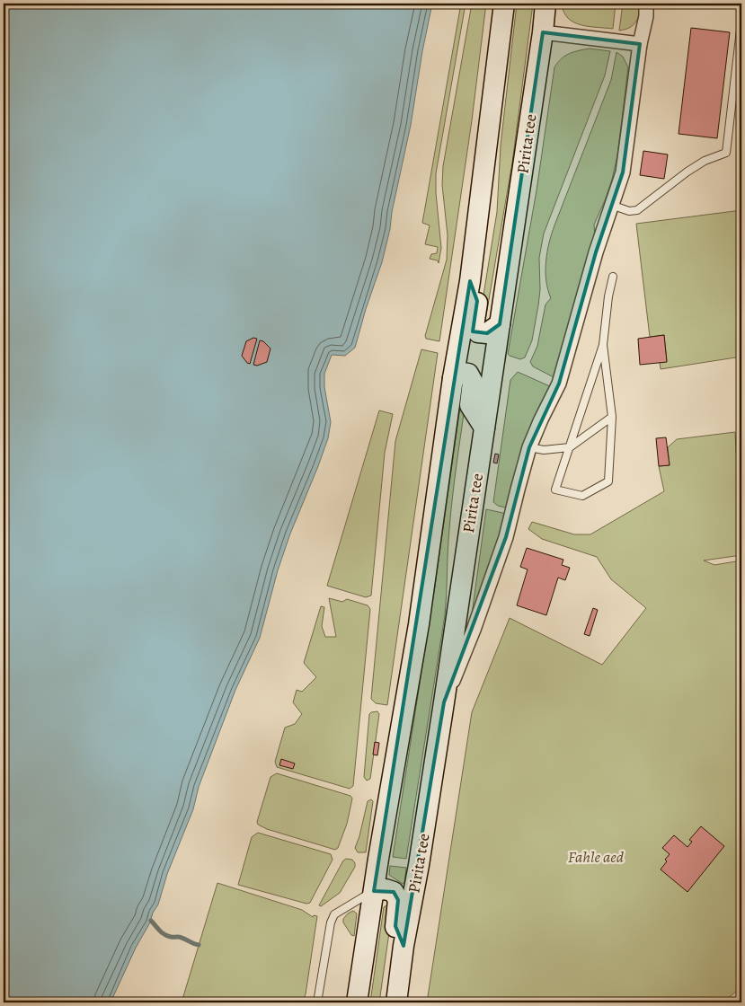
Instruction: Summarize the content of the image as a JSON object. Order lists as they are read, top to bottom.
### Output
{
  "streets": {
    "main road": ["Pirita tee"]
  },
  "parks": ["Fahle aed"]
}
